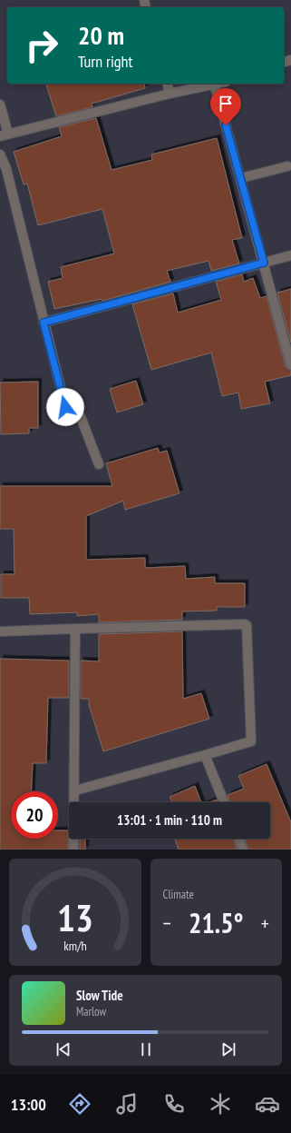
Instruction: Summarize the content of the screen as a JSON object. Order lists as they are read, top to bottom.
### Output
{
  "page": {
    "turn": ["20 m", "Turn right"],
    "limit": "20",
    "trip": "13:01 · 1 min · 110 m",
    "tile": "Climate",
    "heat": ["−", "21.5°", "+"],
    "song": ["Slow Tide", "Marlow"],
    "tabs": "13:00",
    "gauge": ["13", "km/h"]
  }
}
